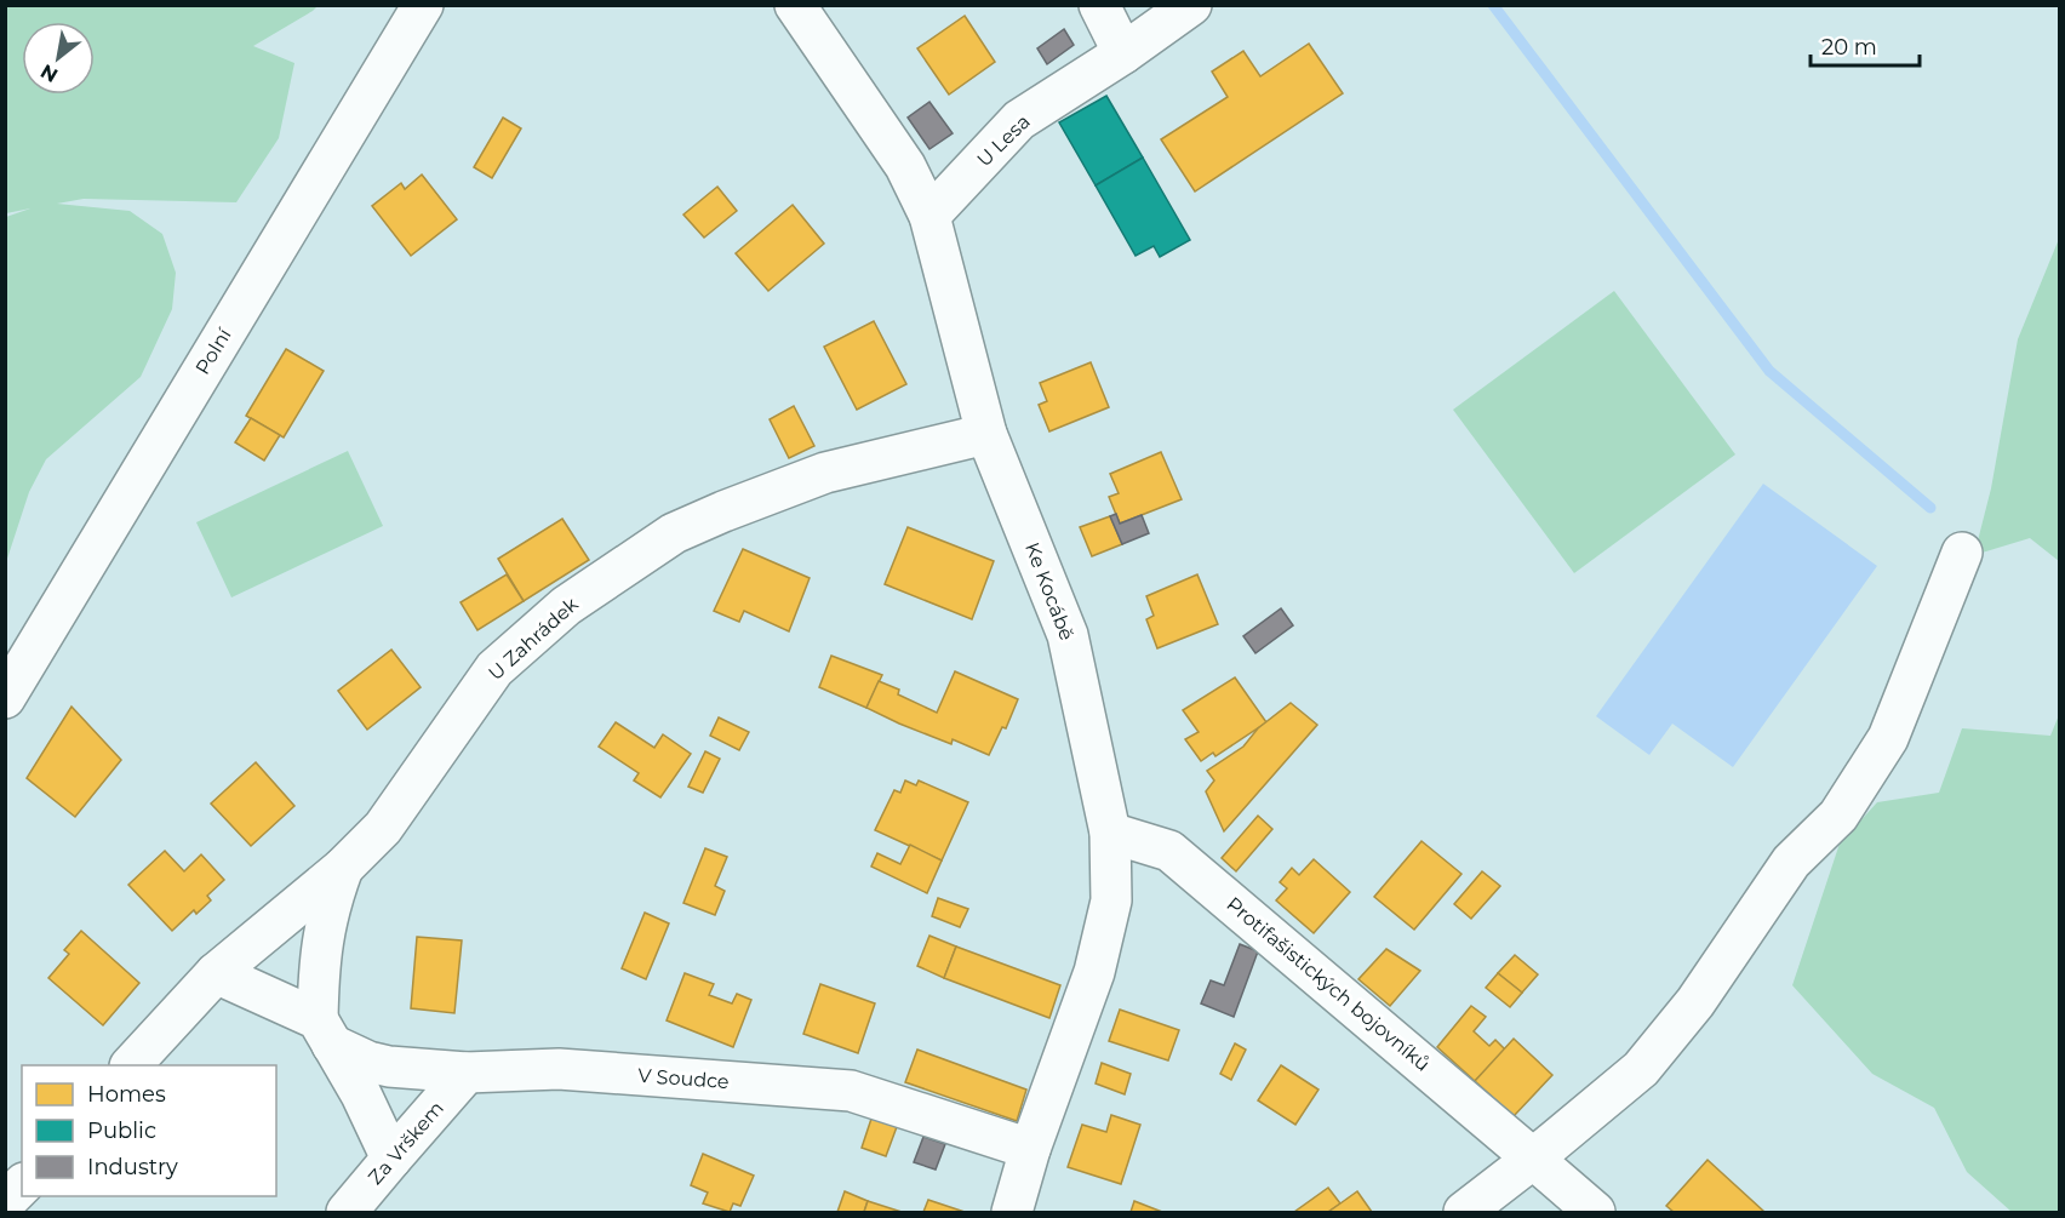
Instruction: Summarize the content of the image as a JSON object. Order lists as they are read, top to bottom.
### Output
{
  "streets": {
    "street": [
      "U Lesa",
      "Polní",
      "Ke Kocábě",
      "U Zahrádek",
      "Protifašistických bojovníků",
      "V Soudce",
      "Za Vrškem"
    ]
  },
  "crossings": [
    ["U Lesa", "Ke Kocábě"],
    ["Ke Kocábě", "U Zahrádek"],
    ["Ke Kocábě", "Protifašistických bojovníků"],
    ["Ke Kocábě", "V Soudce"],
    ["U Zahrádek", "V Soudce"],
    ["V Soudce", "Za Vrškem"]
  ],
  "legend": ["Homes", "Public", "Industry"],
  "scale_bar": "20 m",
  "north": "bottom left"
}
